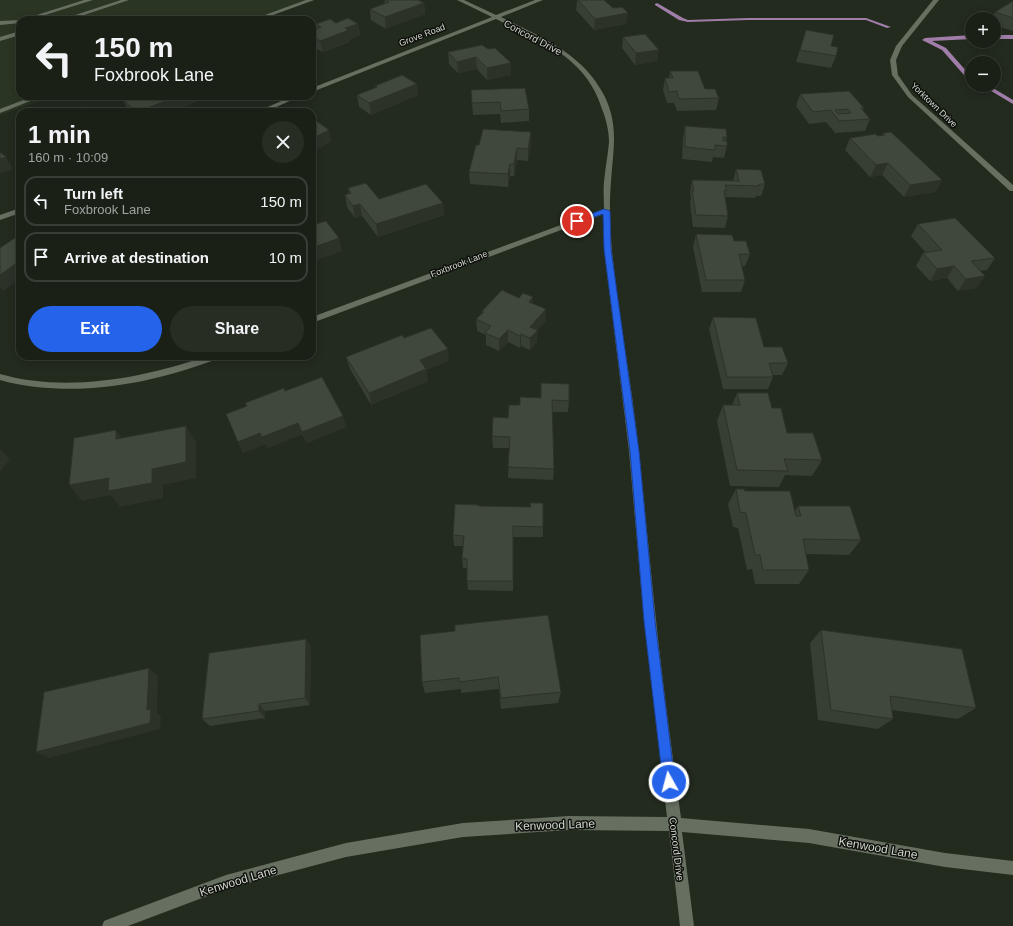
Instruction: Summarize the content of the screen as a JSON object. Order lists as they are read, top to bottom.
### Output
{
  "streets": {
    "street": [
      "Grove Road",
      "Concord Drive",
      "Yorktown Drive",
      "Foxbrook Lane",
      "Kenwood Lane"
    ]
  },
  "crossings": [
    ["Grove Road", "Concord Drive"],
    ["Concord Drive", "Foxbrook Lane"],
    ["Concord Drive", "Kenwood Lane"]
  ],
  "page": {
    "map_buttons": ["+", "−"],
    "turn": ["150 m", "Foxbrook Lane"],
    "heading": ["1 min", "160 m · 10:09"],
    "list": [
      {
        "name": "Turn left",
        "note": "Foxbrook Lane",
        "value": "150 m"
      },
      {
        "name": "Arrive at destination",
        "value": "10 m"
      }
    ],
    "buttons": ["Exit", "Share"]
  }
}
